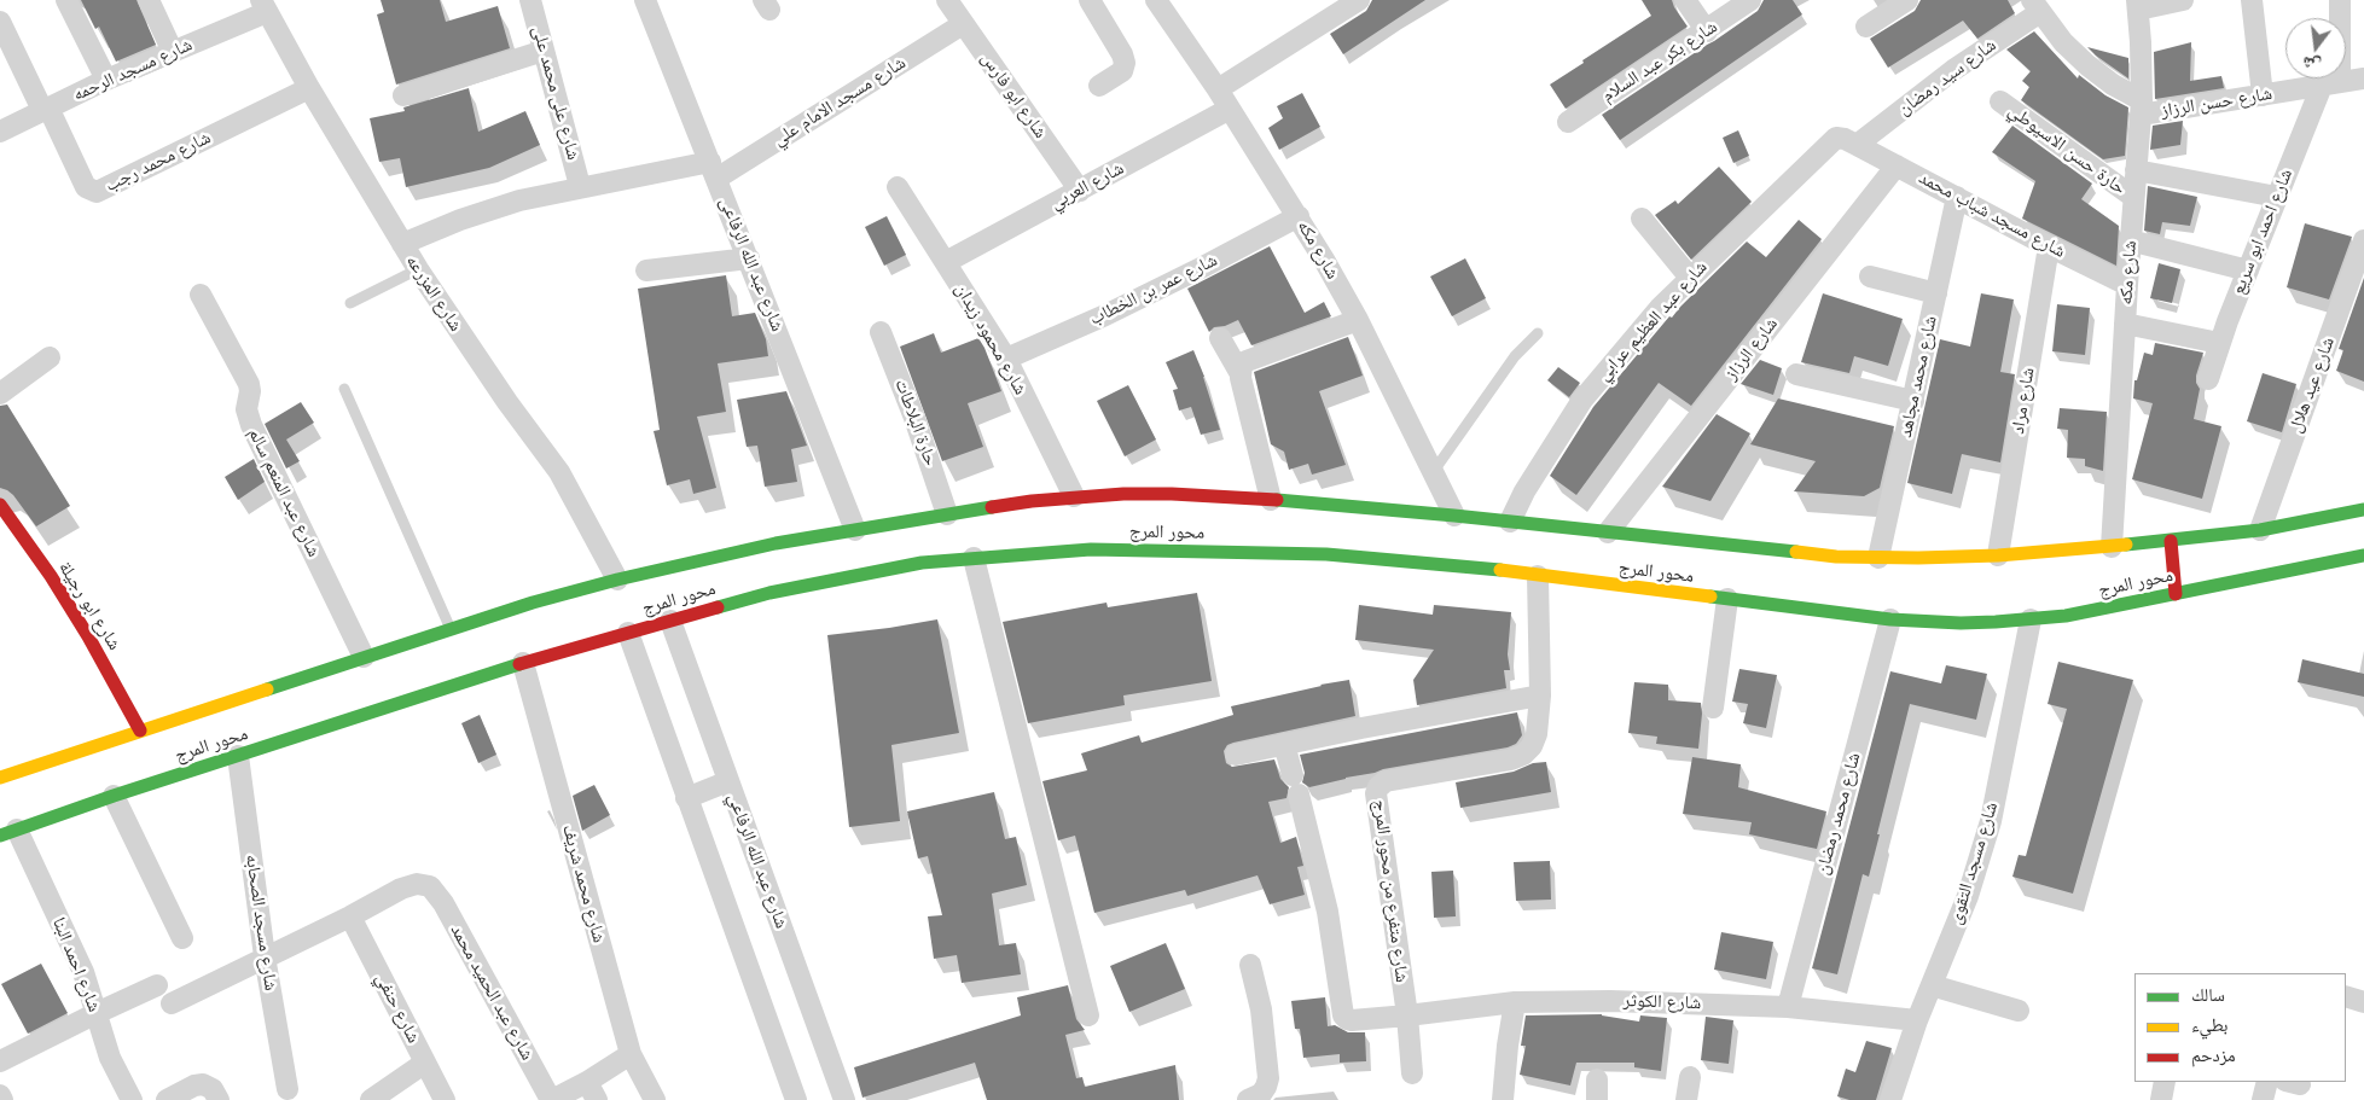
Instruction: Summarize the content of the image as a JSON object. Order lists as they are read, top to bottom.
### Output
{
  "streets": {
    "main road": ["محور المرج", "شارع ابو رجيلة"],
    "street": [
      "شارع بكر عبد السلام",
      "شارع مسجد الرحمه",
      "شارع سيد رمضان",
      "شارع على محمد على",
      "شارع ابو فارس",
      "شارع مسجد الامام علي",
      "شارع حسن الرزاز",
      "حارة حسن الاسيوطي",
      "شارع محمد رجب",
      "شارع العربي",
      "شارع مسجد شباب محمد",
      "شارع احمد ابو سريع",
      "شارع مكه",
      "شارع عبد الله الرفاعى",
      "شارع عمر بن الخطاب",
      "شارع المزرعه",
      "شارع عبد العظيم عرابي",
      "شارع محمود زيدان",
      "شارع الرزاز",
      "شارع محمد مجاهد",
      "شارع عيد هلال",
      "شارع مراد",
      "حارة البلاطات",
      "شارع عبد المنعم سالم",
      "شارع محمد رمضان",
      "شارع عبد الله الرفاعي",
      "شارع مسجد التقوى",
      "شارع محمد شريف",
      "شارع متفرع من محور المرج",
      "شارع مسجد الصحابه",
      "شارع احمد البنا",
      "شارع عبد الحميد محمد",
      "شارع الكوثر",
      "شارع حنفي"
    ]
  },
  "crossings": [
    ["شارع مسجد الرحمه", "شارع محمد رجب"],
    ["شارع مسجد الرحمه", "شارع المزرعه"],
    ["شارع سيد رمضان", "شارع مسجد شباب محمد"],
    ["شارع سيد رمضان", "شارع عبد العظيم عرابي"],
    ["شارع ابو فارس", "شارع مسجد الامام علي"],
    ["شارع ابو فارس", "شارع العربي"],
    ["شارع مسجد الامام علي", "شارع عبد الله الرفاعى"],
    ["شارع حسن الرزاز", "شارع احمد ابو سريع"],
    ["شارع حسن الرزاز", "شارع مكه"],
    ["حارة حسن الاسيوطي", "شارع مكه"],
    ["شارع محمد رجب", "شارع المزرعه"],
    ["شارع العربي", "شارع مكه"],
    ["شارع العربي", "شارع محمود زيدان"],
    ["شارع مسجد شباب محمد", "شارع مكه"],
    ["شارع مسجد شباب محمد", "شارع عبد العظيم عرابي"],
    ["شارع مسجد شباب محمد", "شارع الرزاز"],
    ["شارع مسجد شباب محمد", "شارع محمد مجاهد"],
    ["شارع مسجد شباب محمد", "شارع مراد"],
    ["شارع مكه", "شارع عمر بن الخطاب"],
    ["شارع مكه", "محور المرج"],
    ["شارع عبد الله الرفاعى", "محور المرج"],
    ["شارع عمر بن الخطاب", "شارع محمود زيدان"],
    ["شارع المزرعه", "محور المرج"],
    ["شارع عبد العظيم عرابي", "محور المرج"],
    ["شارع محمود زيدان", "محور المرج"],
    ["شارع الرزاز", "محور المرج"],
    ["شارع محمد مجاهد", "محور المرج"],
    ["شارع عيد هلال", "محور المرج"],
    ["شارع مراد", "محور المرج"],
    ["حارة البلاطات", "محور المرج"],
    ["شارع عبد المنعم سالم", "محور المرج"],
    ["محور المرج", "شارع ابو رجيلة"],
    ["محور المرج", "شارع محمد رمضان"],
    ["محور المرج", "شارع عبد الله الرفاعي"],
    ["محور المرج", "شارع مسجد التقوى"],
    ["محور المرج", "شارع محمد شريف"],
    ["محور المرج", "شارع متفرع من محور المرج"],
    ["محور المرج", "شارع مسجد الصحابه"],
    ["محور المرج", "شارع احمد البنا"],
    ["شارع محمد رمضان", "شارع الكوثر"],
    ["شارع مسجد التقوى", "شارع الكوثر"],
    ["شارع متفرع من محور المرج", "شارع الكوثر"],
    ["شارع عبد الحميد محمد", "شارع حنفي"]
  ],
  "legend": ["سالك", "بطيء", "مزدحم"],
  "north": "bottom"
}
